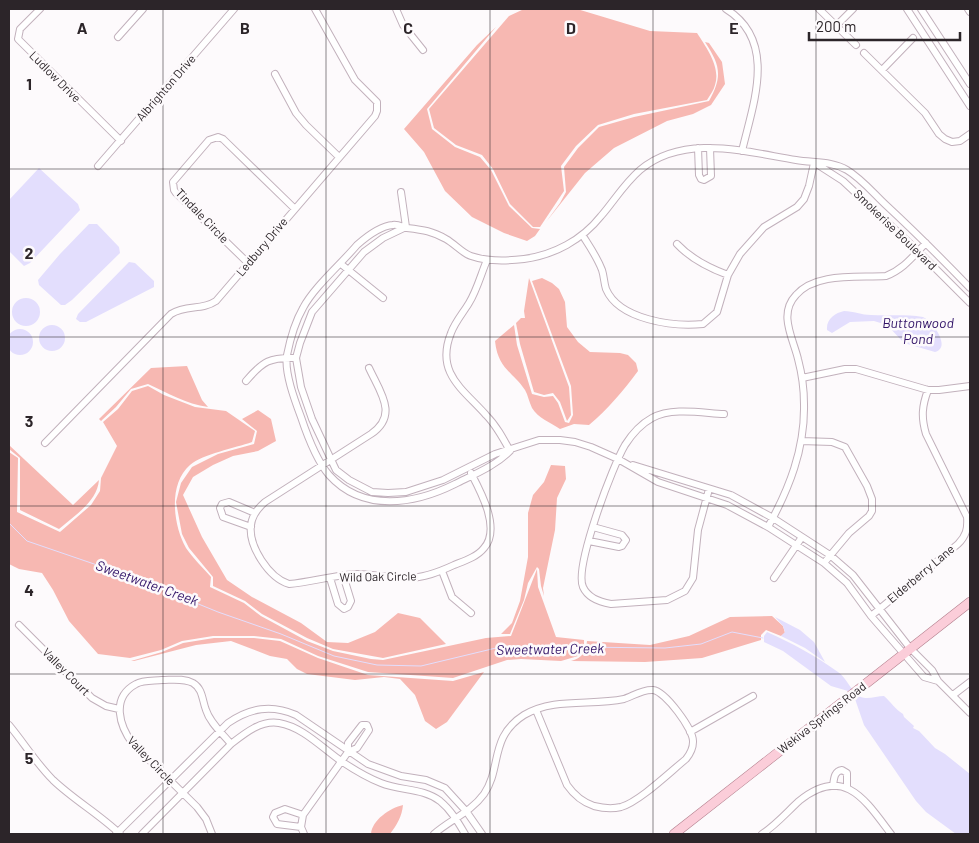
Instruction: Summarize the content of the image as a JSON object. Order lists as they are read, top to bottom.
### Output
{
  "streets": {
    "main road": ["Wekiva Springs Road"],
    "street": [
      "Ludlow Drive",
      "Albrighton Drive",
      "Tindale Circle",
      "Smokerise Boulevard",
      "Ledbury Drive",
      "Elderberry Lane",
      "Wild Oak Circle",
      "Valley Court",
      "Valley Circle"
    ]
  },
  "crossings": [
    ["Ludlow Drive", "Albrighton Drive"],
    ["Tindale Circle", "Ledbury Drive"],
    ["Valley Court", "Valley Circle"]
  ],
  "water": ["Buttonwood Pond", "Sweetwater Creek"],
  "scale_bar": "200 m",
  "grid": {
    "columns": [
      "A",
      "B",
      "C",
      "D",
      "E"
    ],
    "rows": [
      "1",
      "2",
      "3",
      "4",
      "5"
    ]
  }
}
